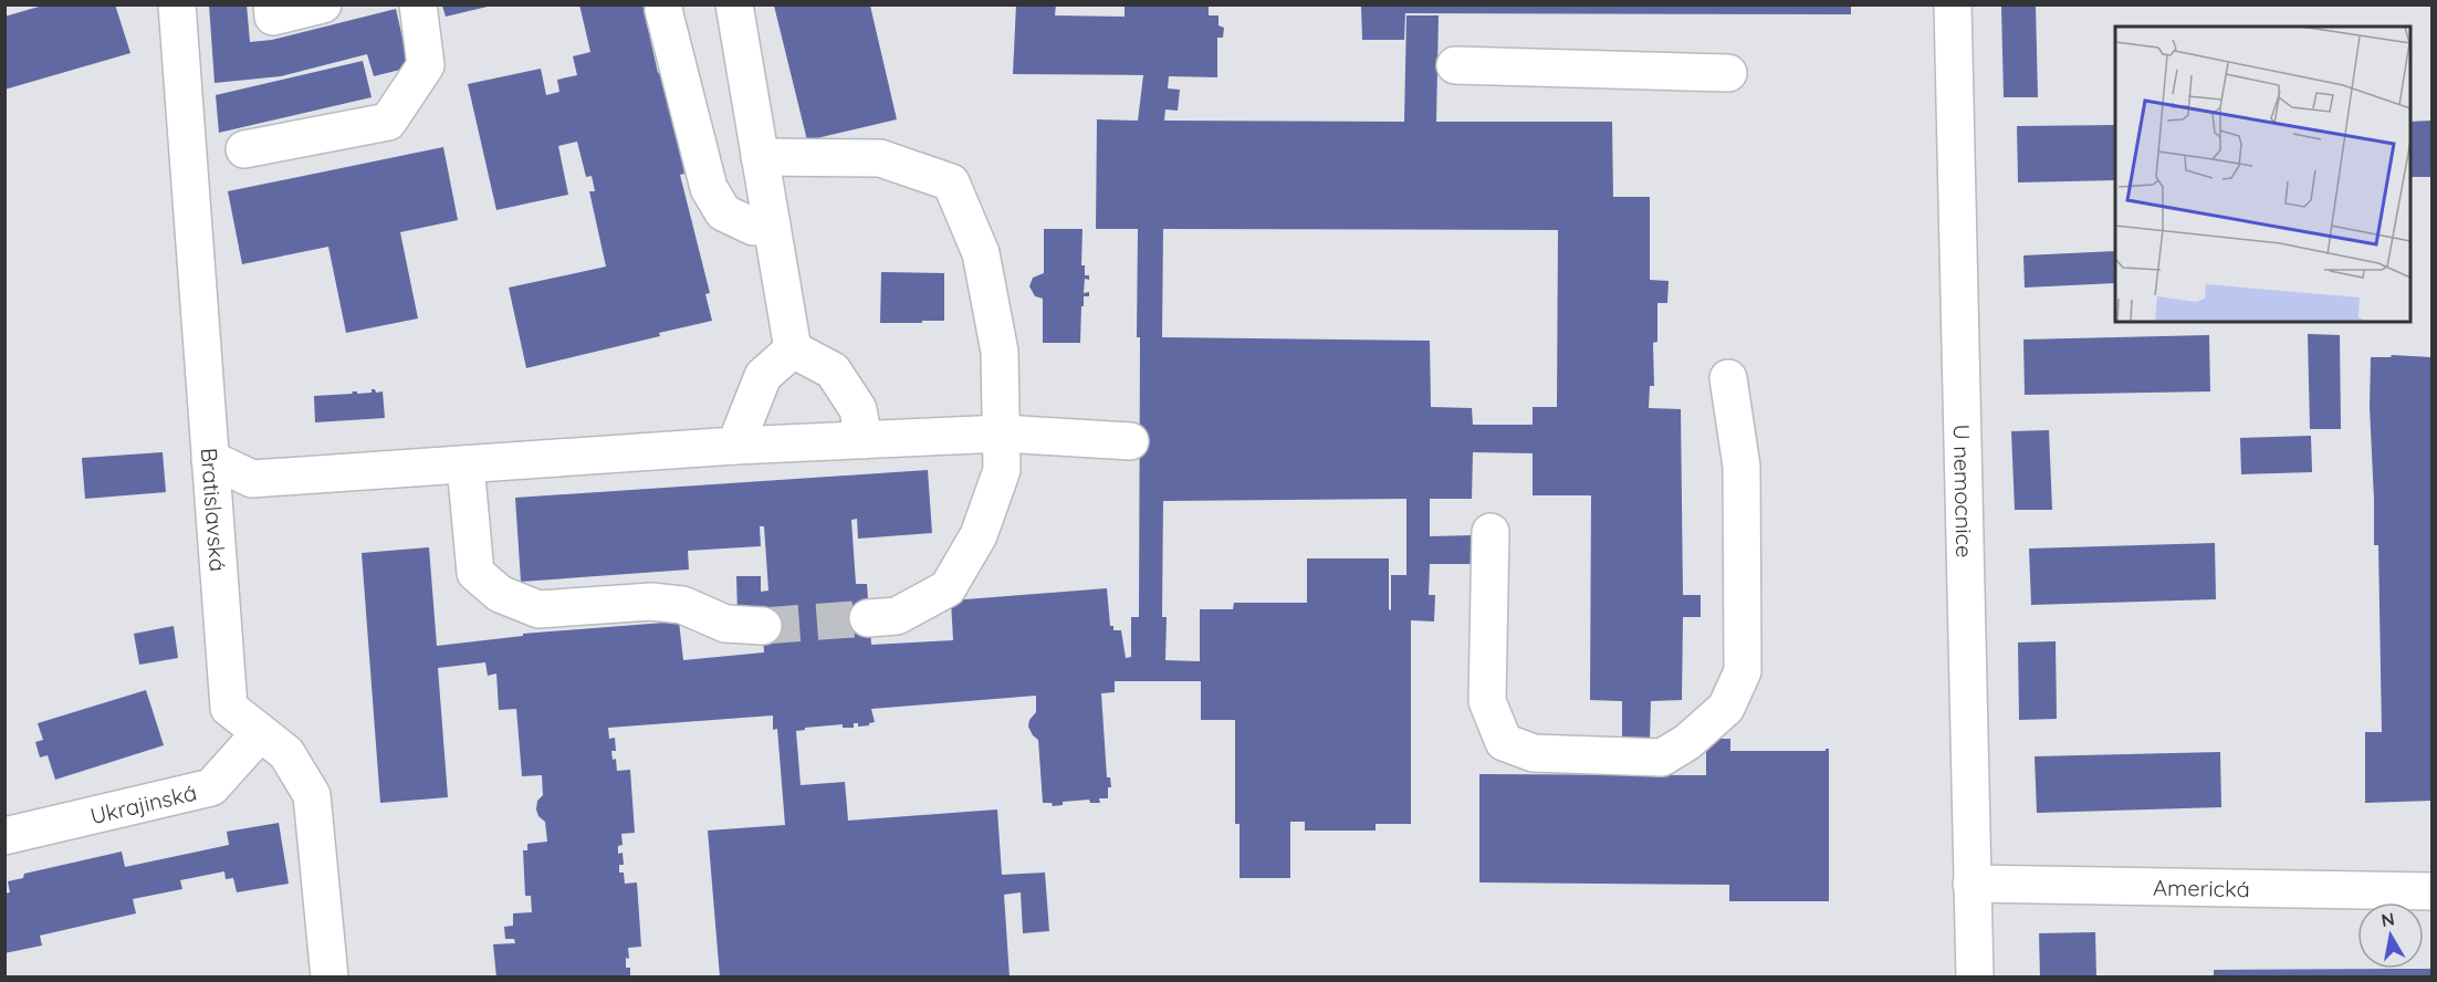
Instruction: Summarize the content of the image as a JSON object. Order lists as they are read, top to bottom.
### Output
{
  "streets": {
    "street": [
      "U nemocnice",
      "Bratislavská",
      "Ukrajinská",
      "Americká"
    ]
  },
  "crossings": [
    ["U nemocnice", "Americká"],
    ["Bratislavská", "Ukrajinská"]
  ],
  "north": "top"
}
